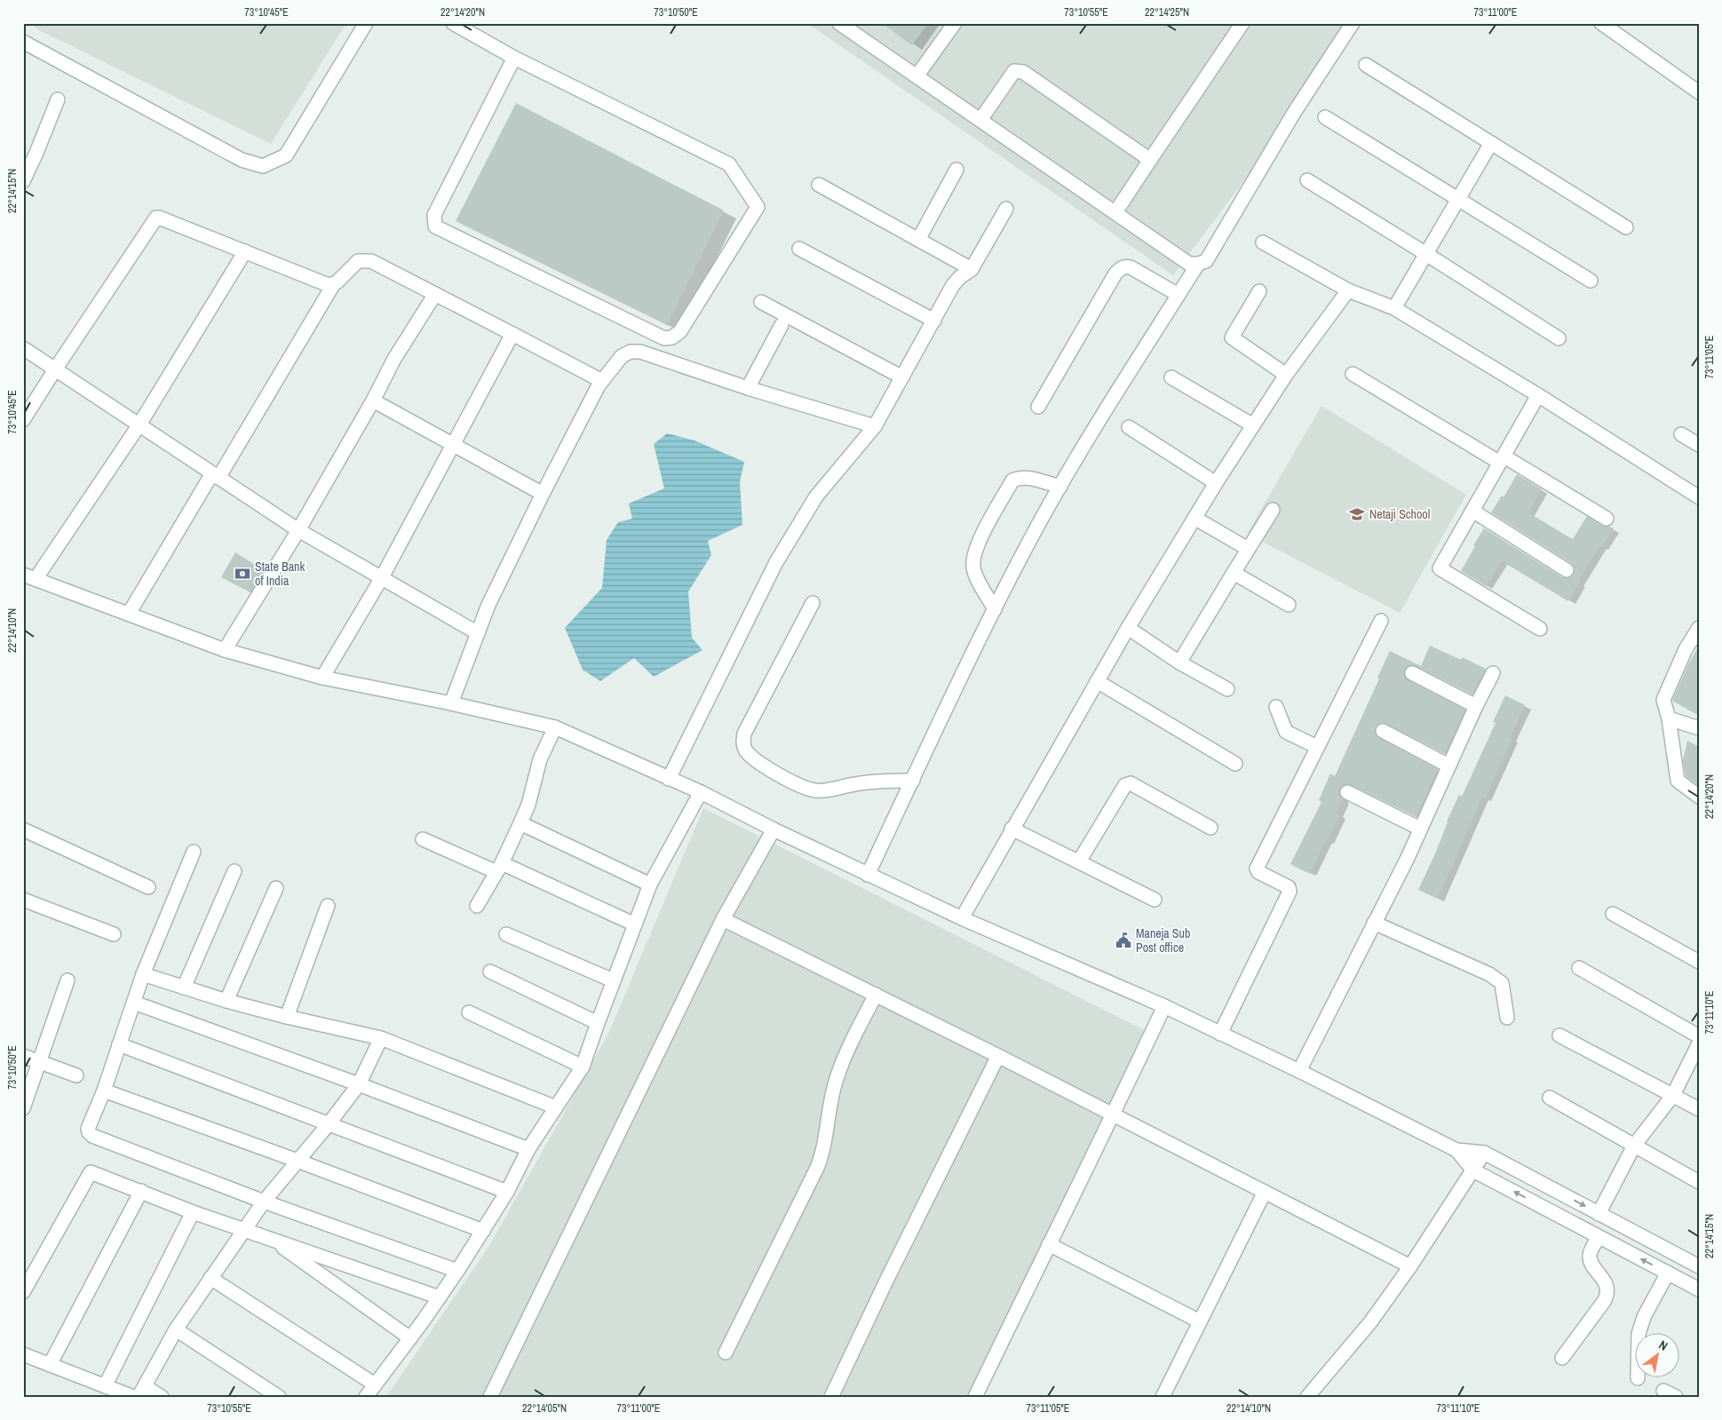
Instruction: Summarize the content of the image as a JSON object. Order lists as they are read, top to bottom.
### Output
{
  "places": {
    "school or university": ["Netaji School"],
    "bank": ["State Bank of India"],
    "public building": ["Maneja Sub Post office"]
  },
  "north": "top right",
  "coordinates": [
    "73°10'45\"E",
    "22°14'20\"N",
    "73°10'50\"E",
    "73°10'55\"E",
    "22°14'25\"N",
    "73°11'00\"E",
    "22°14'15\"N",
    "73°11'05\"E",
    "22°14'10\"N",
    "73°11'10\"E",
    "22°14'05\"N"
  ]
}
